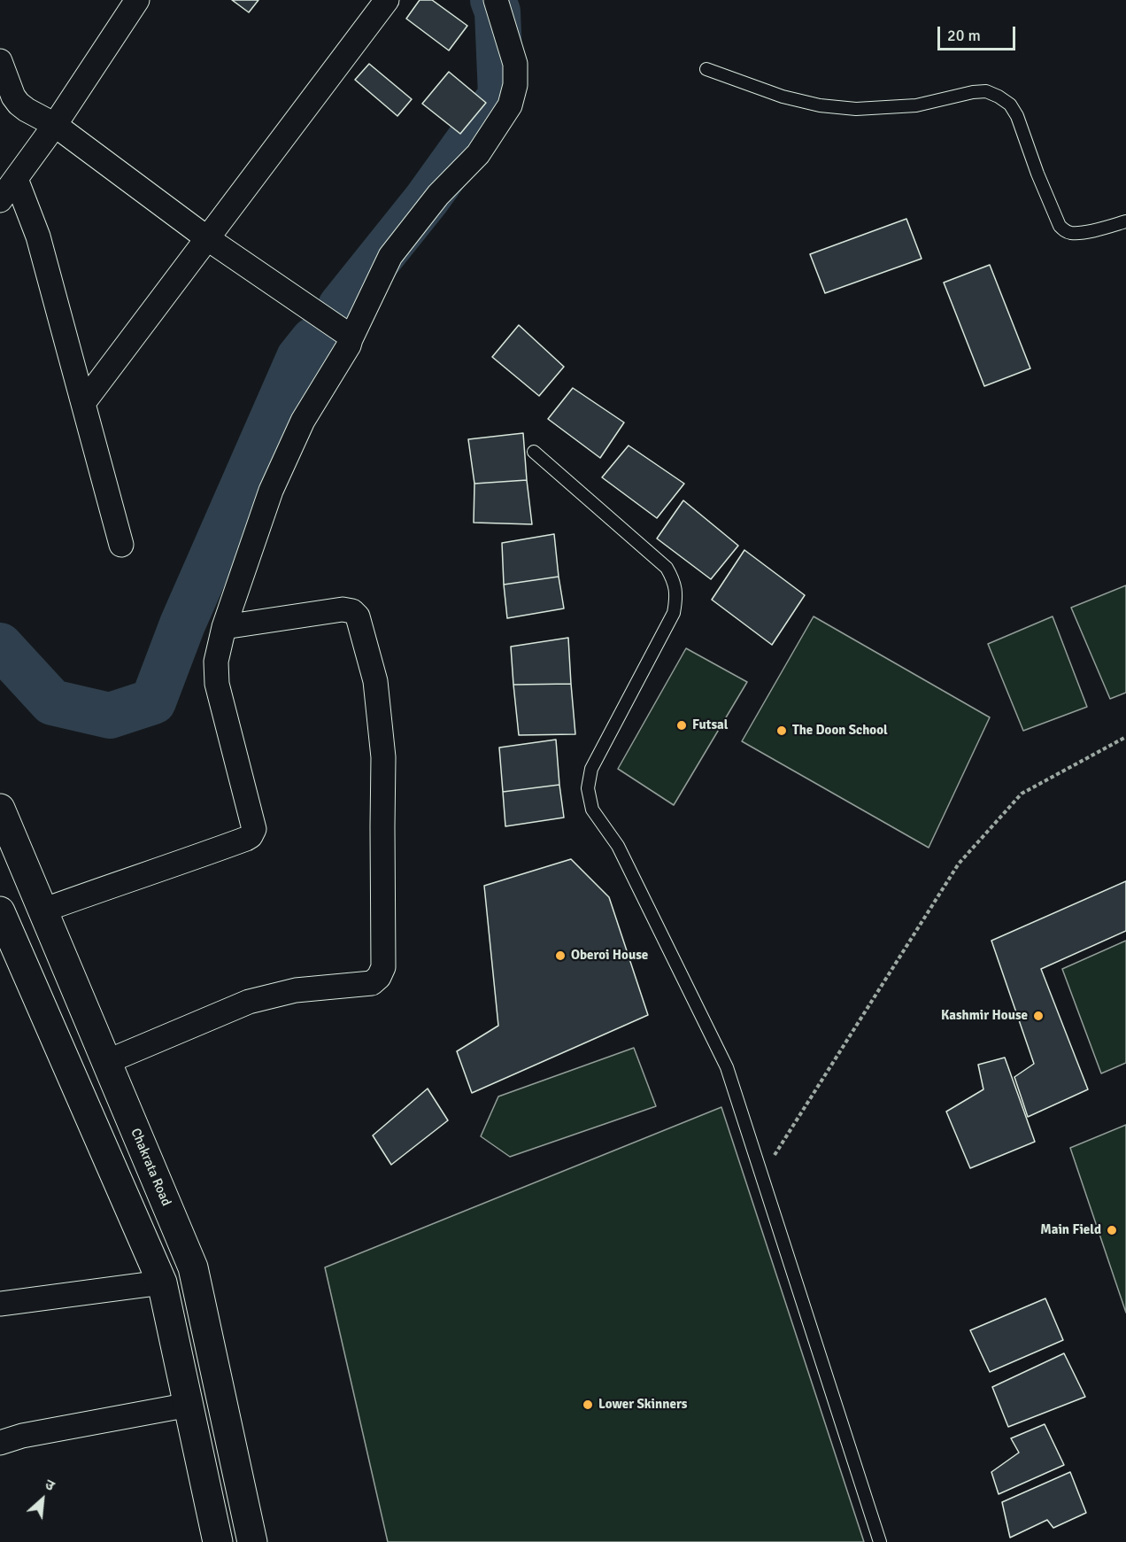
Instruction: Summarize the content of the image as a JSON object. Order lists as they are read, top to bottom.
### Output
{
  "streets": {
    "main road": ["Chakrata Road"]
  },
  "places": [
    "Futsal",
    "The Doon School",
    "Oberoi House",
    "Kashmir House",
    "Main Field",
    "Lower Skinners"
  ],
  "scale_bar": "20 m",
  "north": "top right"
}
